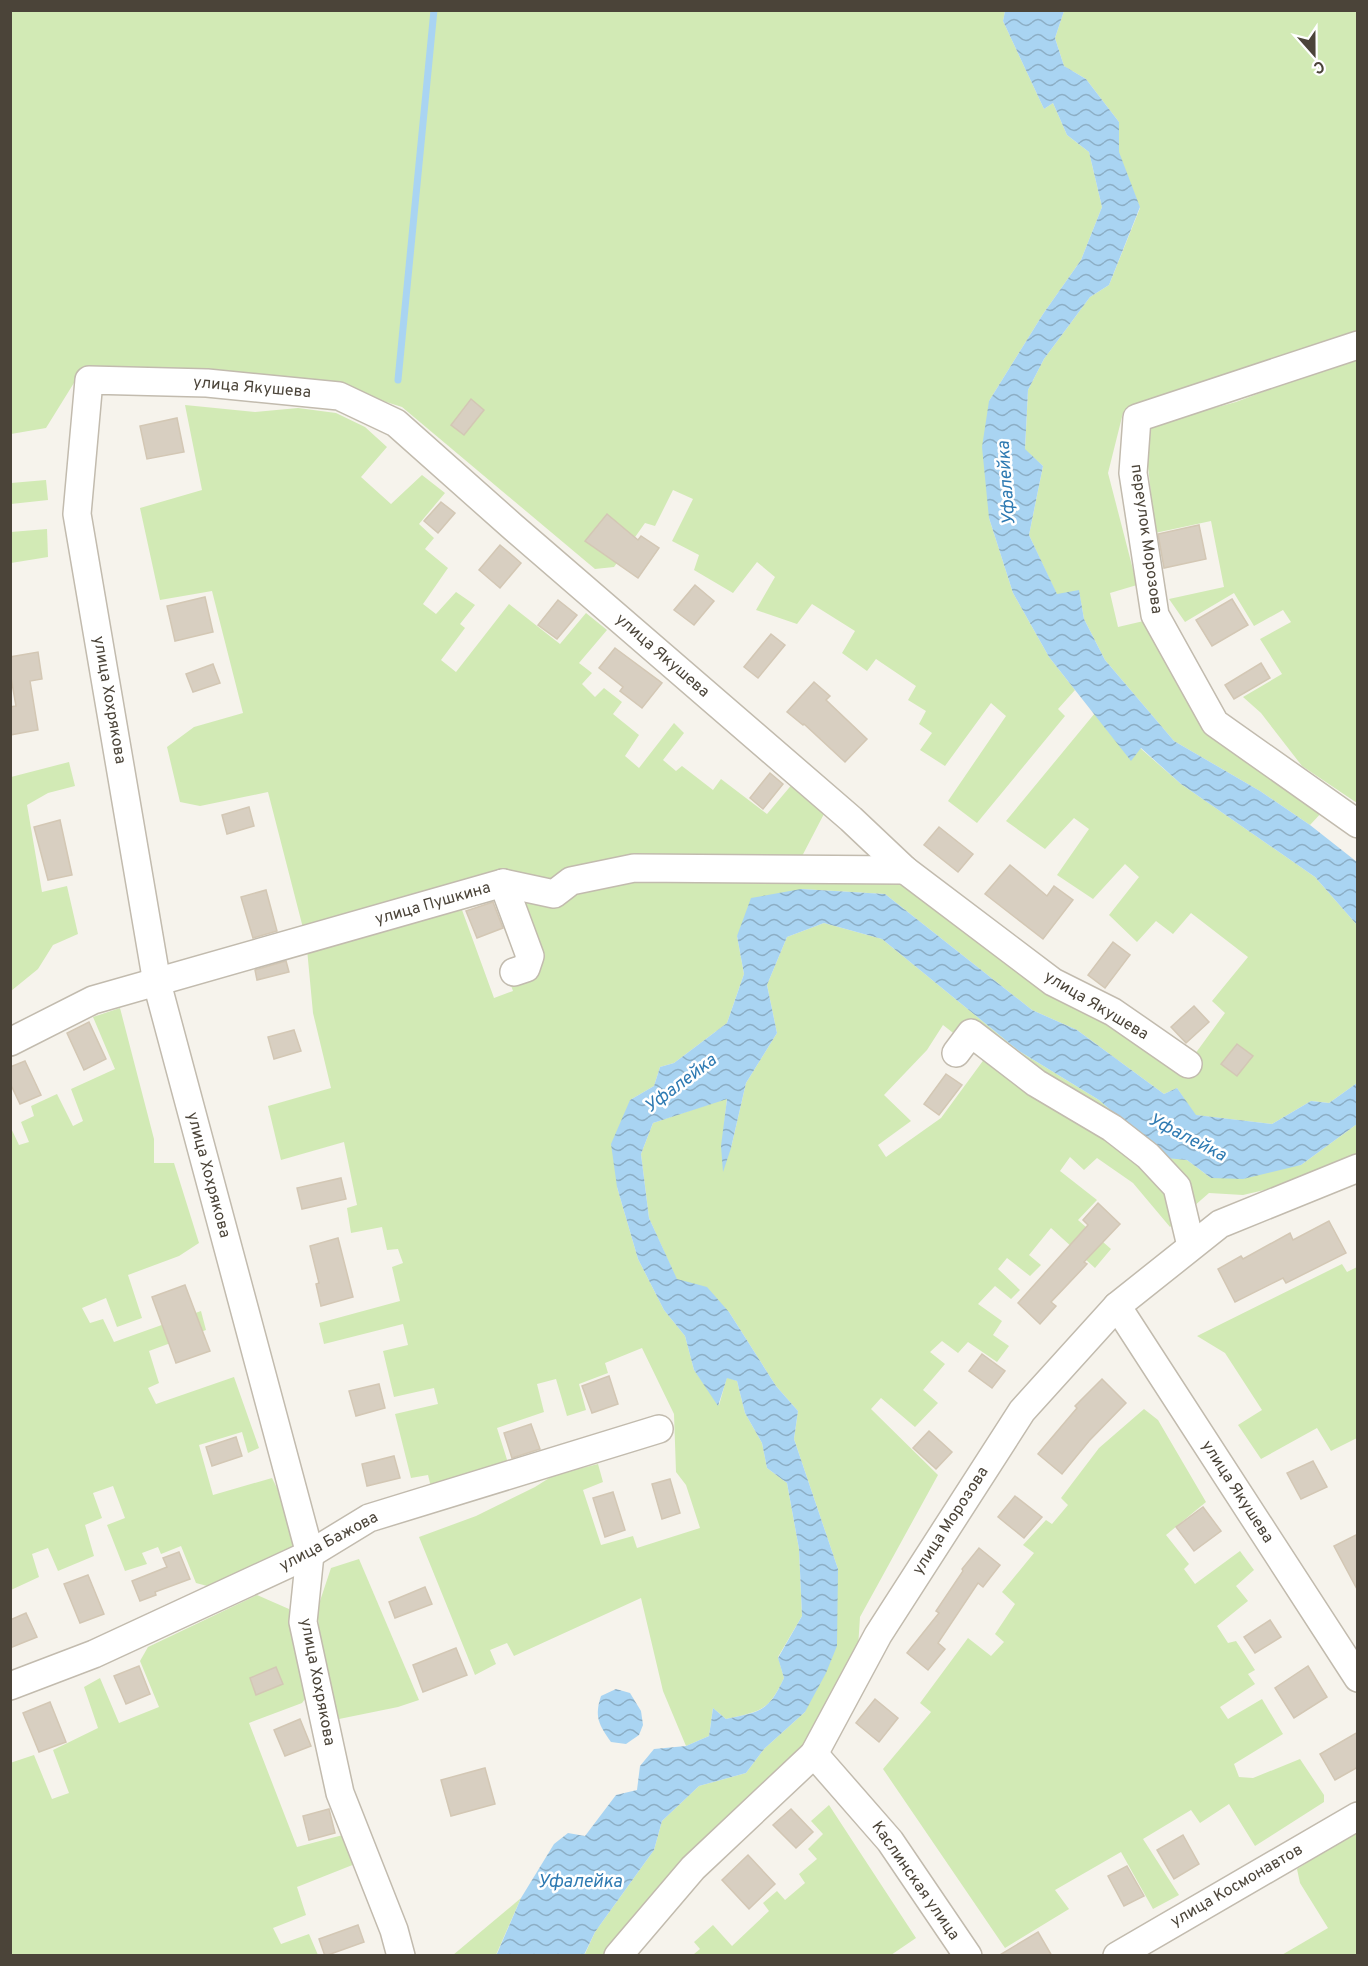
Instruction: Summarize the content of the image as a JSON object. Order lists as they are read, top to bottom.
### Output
{
  "streets": {
    "street": [
      "улица Якушева",
      "переулок Морозова",
      "улица Хохрякова",
      "улица Пушкина",
      "улица Морозова",
      "улица Бажова",
      "Каслинская улица",
      "улица Космонавтов"
    ]
  },
  "crossings": [
    ["улица Якушева", "улица Хохрякова"],
    ["улица Якушева", "улица Пушкина"],
    ["улица Якушева", "улица Морозова"],
    ["улица Хохрякова", "улица Пушкина"],
    ["улица Хохрякова", "улица Бажова"],
    ["улица Морозова", "Каслинская улица"]
  ],
  "water": ["Уфалейка"],
  "north": "bottom"
}
